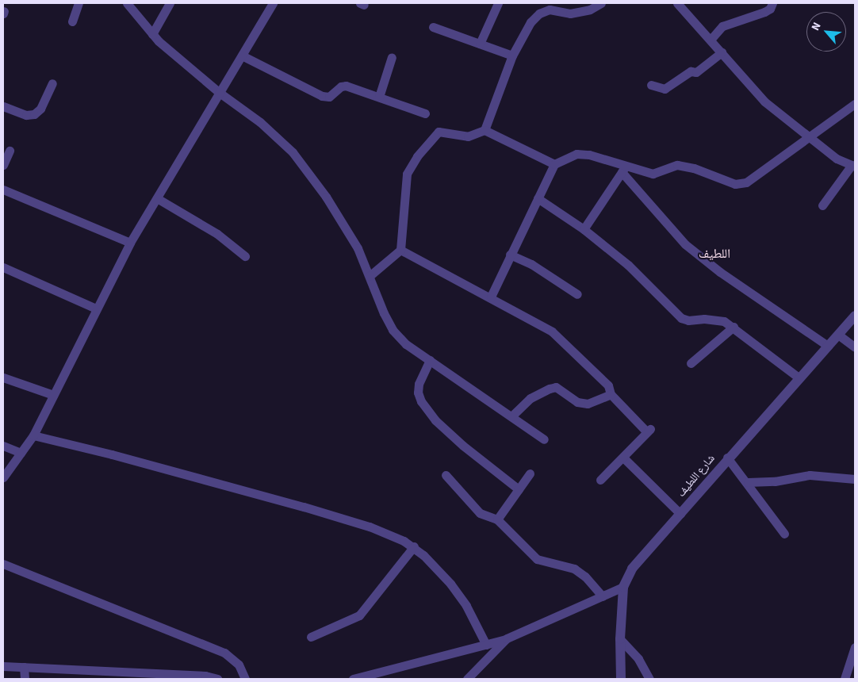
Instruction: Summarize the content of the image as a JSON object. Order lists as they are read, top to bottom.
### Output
{
  "streets": {
    "street": ["شارع اللطيف"]
  },
  "districts": ["اللطيف"],
  "north": "top left"
}
